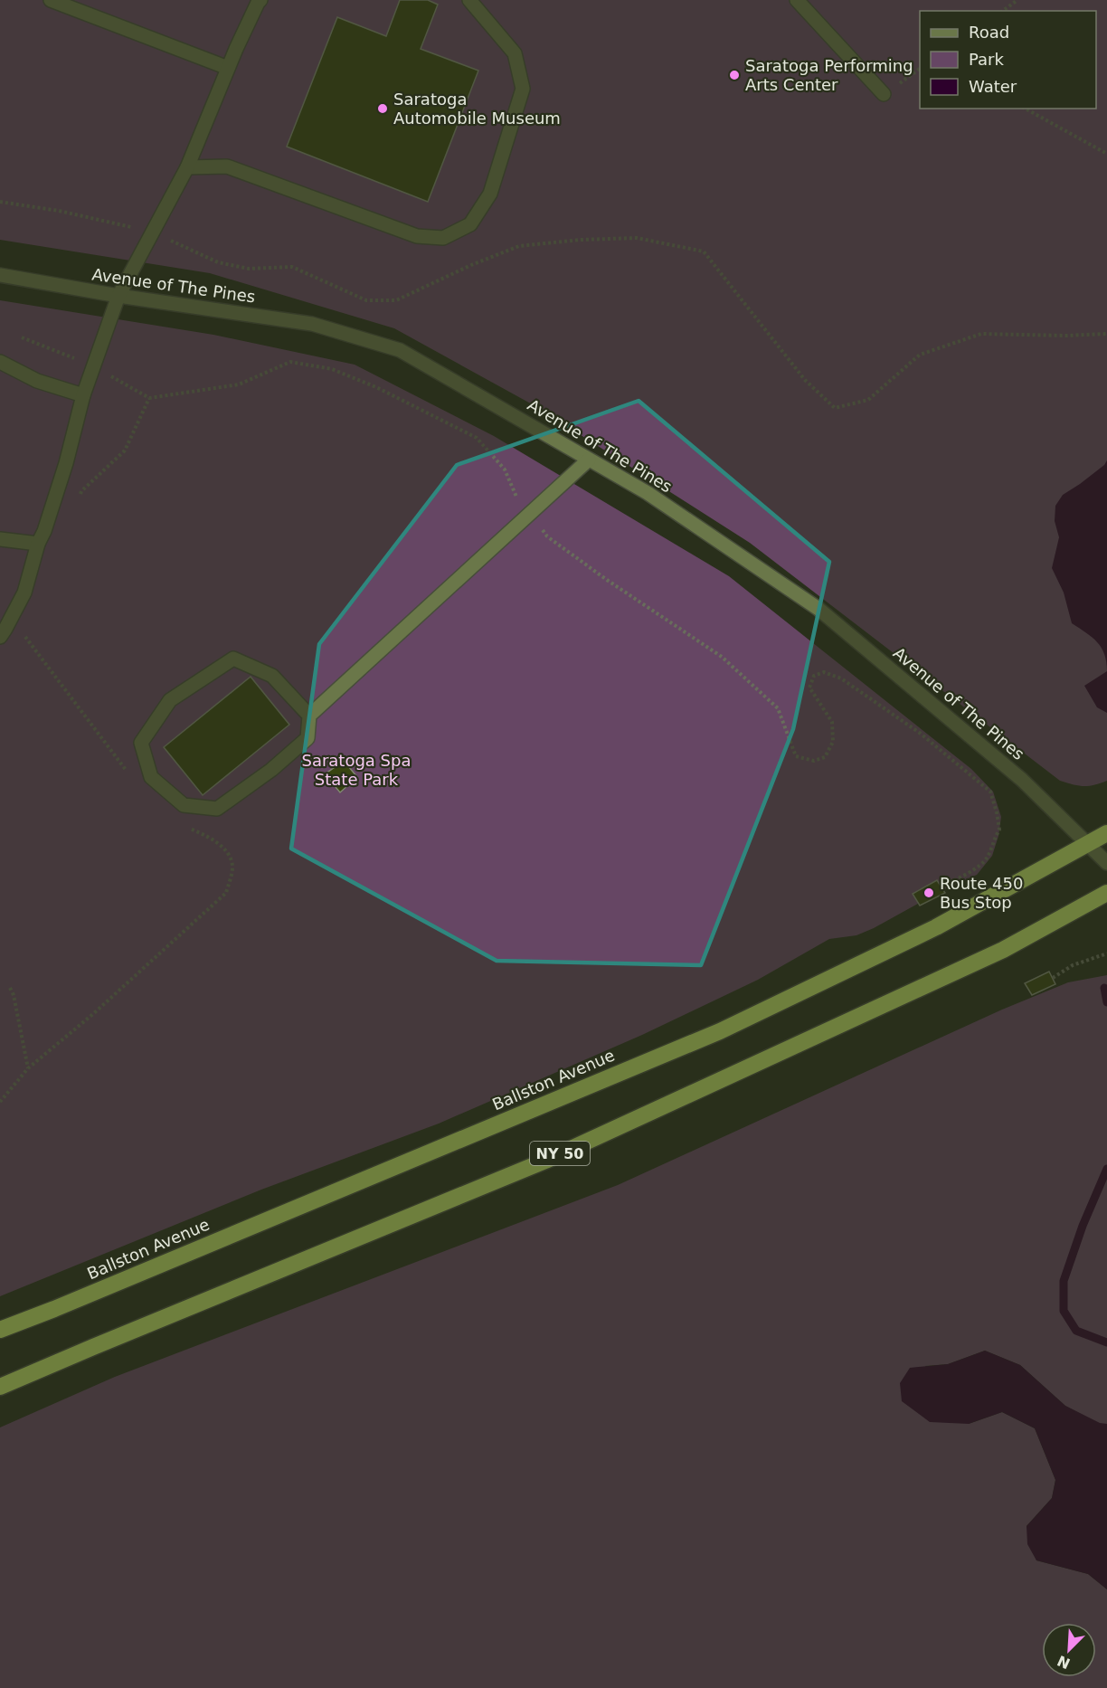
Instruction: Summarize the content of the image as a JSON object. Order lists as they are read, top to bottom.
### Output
{
  "streets": {
    "highway": ["Ballston Avenue", "NY 50"],
    "street": ["Avenue of The Pines"]
  },
  "crossings": [
    ["Avenue of The Pines", "Ballston Avenue"]
  ],
  "parks": ["Saratoga Spa State Park"],
  "places": ["Saratoga Performing Arts Center", "Saratoga Automobile Museum", "Route 450 Bus Stop"],
  "legend": ["Road", "Park", "Water"],
  "north": "bottom left"
}
